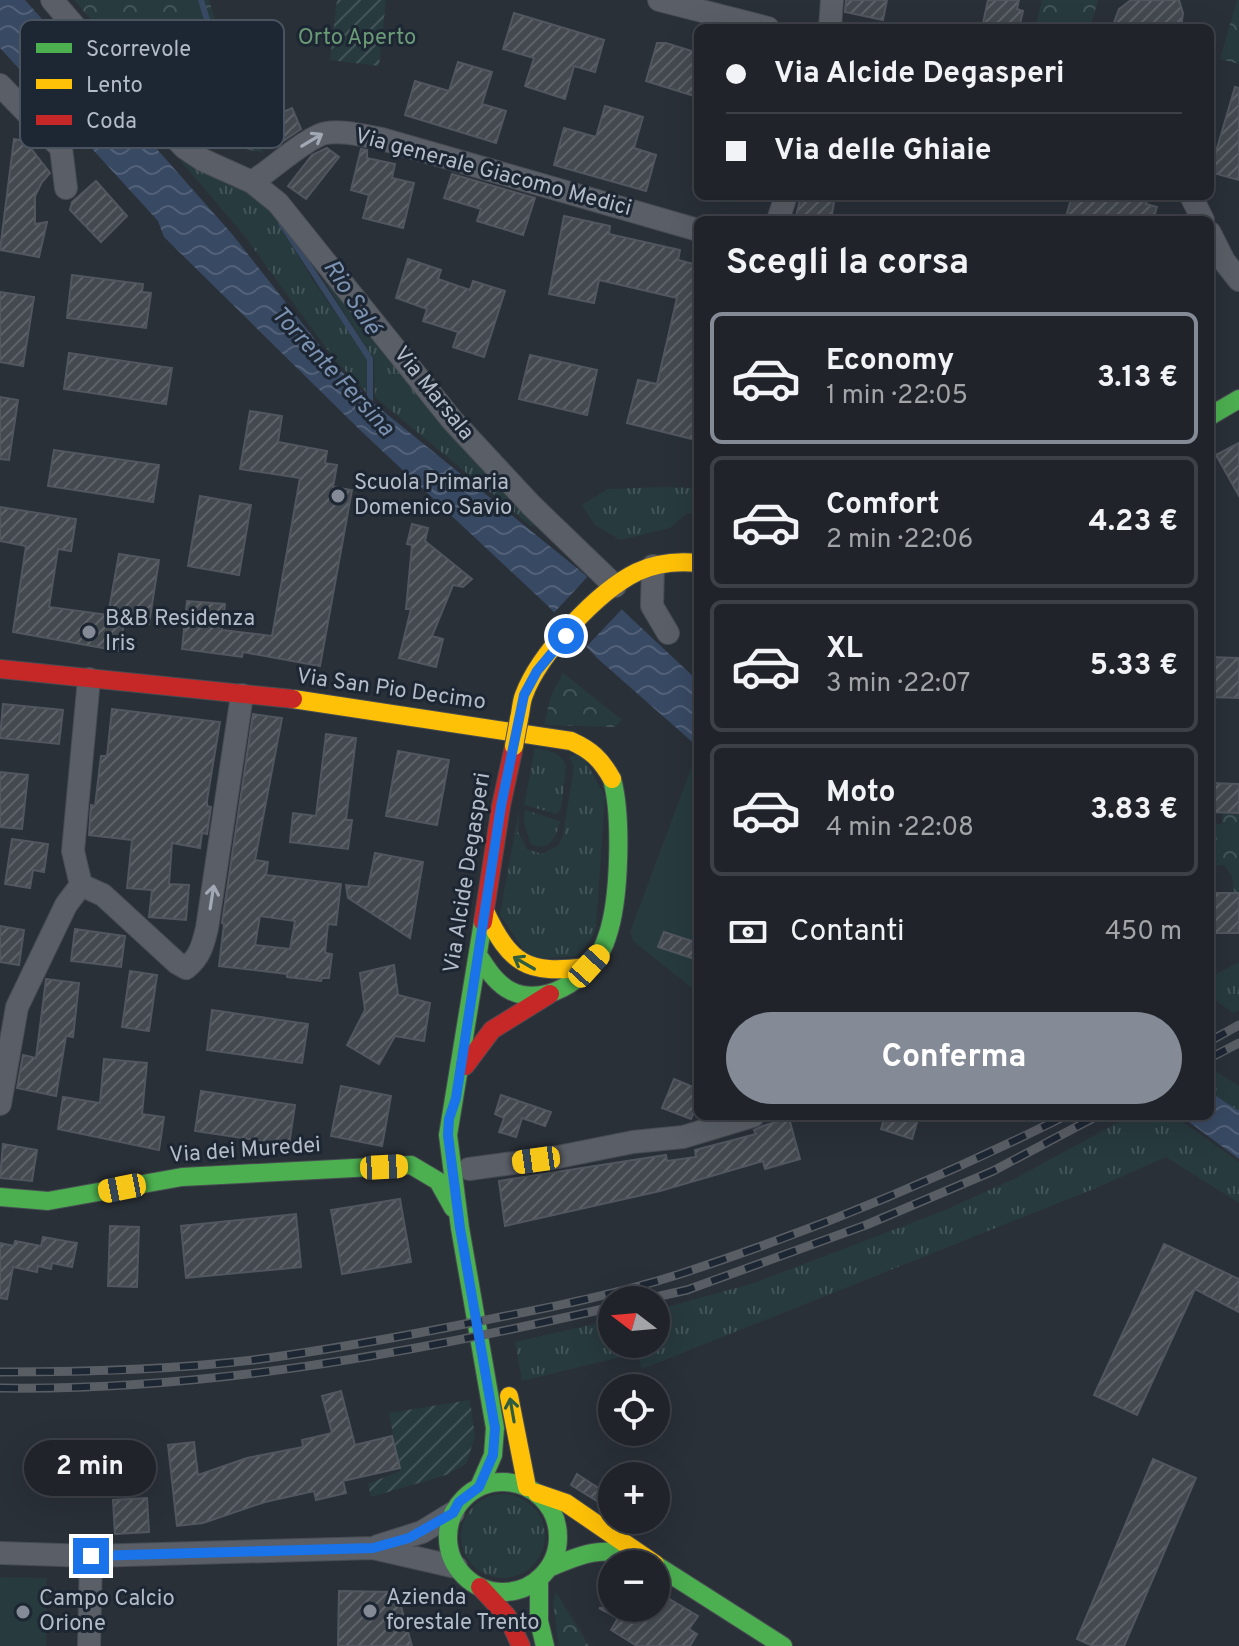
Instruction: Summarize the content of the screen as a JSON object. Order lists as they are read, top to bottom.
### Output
{
  "streets": {
    "street": [
      "Via generale Giacomo Medici",
      "Via Marsala",
      "Via San Pio Decimo",
      "Via Alcide Degasperi",
      "Via dei Muredei"
    ]
  },
  "crossings": [
    ["Via generale Giacomo Medici", "Via Marsala"],
    ["Via Marsala", "Via Alcide Degasperi"],
    ["Via San Pio Decimo", "Via Alcide Degasperi"],
    ["Via Alcide Degasperi", "Via dei Muredei"]
  ],
  "one_way": ["Via generale Giacomo Medici"],
  "water": ["Rio Salé", "Torrente Fersina"],
  "parks": ["Orto Aperto"],
  "places": [
    "Scuola Primaria Domenico Savio",
    "B&B Residenza Iris",
    "Azienda forestale Trento",
    "Campo Calcio Orione"
  ],
  "legend": ["Scorrevole", "Lento", "Coda"],
  "north": "left",
  "page": {
    "banner": ["Via Alcide Degasperi", "Via delle Ghiaie"],
    "heading": "Scegli la corsa",
    "list": [
      {
        "name": "Economy",
        "note": "1 min · 22:05",
        "value": "3.13 €"
      },
      {
        "name": "Comfort",
        "note": "2 min · 22:06",
        "value": "4.23 €"
      },
      {
        "name": "XL",
        "note": "3 min · 22:07",
        "value": "5.33 €"
      },
      {
        "name": "Moto",
        "note": "4 min · 22:08",
        "value": "3.83 €"
      }
    ],
    "pay": ["Contanti", "450 m"],
    "buttons": "Conferma",
    "map_buttons": ["+", "−"],
    "bubble": "2 min"
  }
}
